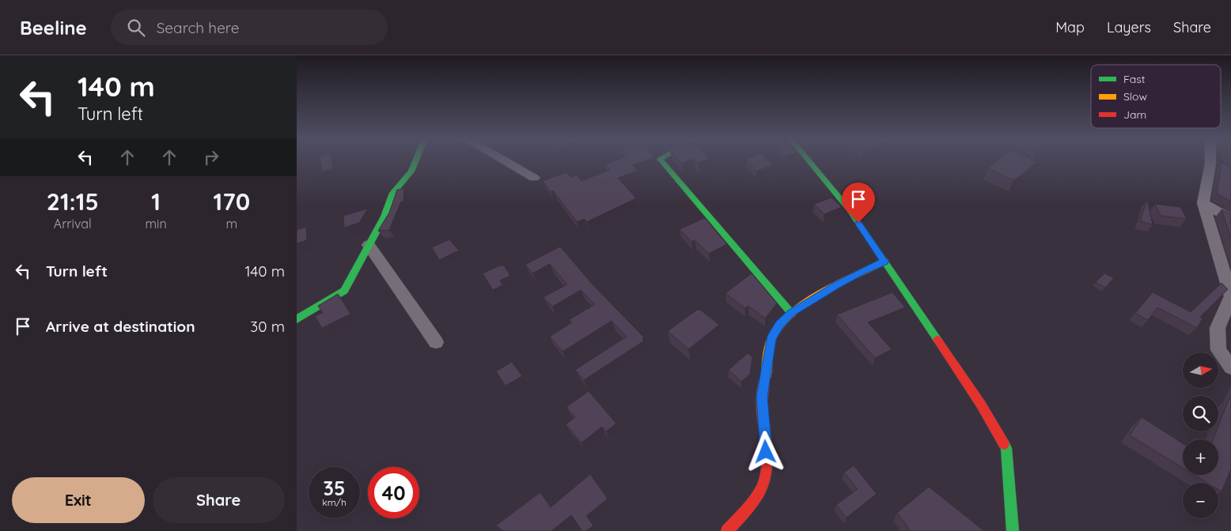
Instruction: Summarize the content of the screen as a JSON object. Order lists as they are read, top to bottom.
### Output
{
  "legend": ["Fast", "Slow", "Jam"],
  "north": "right",
  "page": {
    "header": "Beeline",
    "search": "Search here",
    "nav": ["Map", "Layers", "Share"],
    "turn": ["140 m", "Turn left"],
    "eta": [
      "21:15",
      "Arrival",
      "1",
      "min",
      "170",
      "m"
    ],
    "list": [
      {
        "name": "Turn left",
        "value": "140 m"
      },
      {
        "name": "Arrive at destination",
        "value": "30 m"
      }
    ],
    "map_buttons": ["+", "−"],
    "speed": "35 km/h",
    "limit": "40",
    "buttons": ["Exit", "Share"]
  }
}
